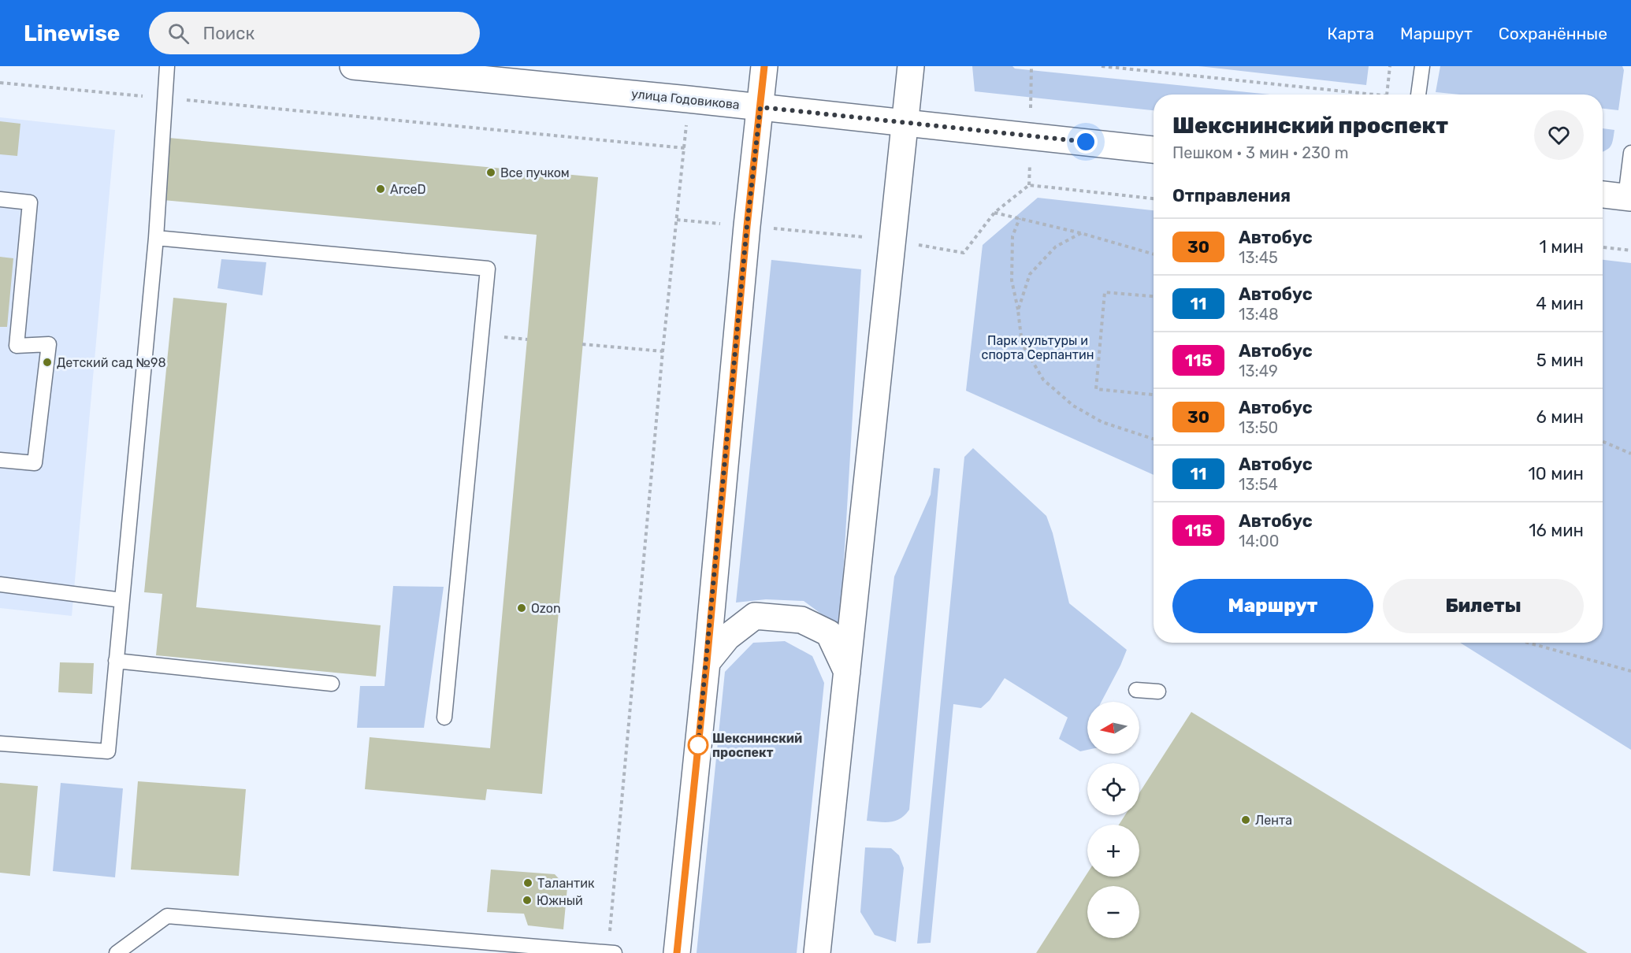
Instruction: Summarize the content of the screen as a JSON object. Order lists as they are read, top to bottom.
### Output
{
  "streets": {
    "main road": ["улица Годовикова"]
  },
  "parks": ["Парк культуры и спорта Серпантин"],
  "places": [
    "Все пучком",
    "ArceD",
    "Детский сад №98",
    "Ozon",
    "Шекснинский проспект",
    "Лента",
    "Талантик",
    "Южный"
  ],
  "lines": ["bus line 30"],
  "north": "left",
  "page": {
    "header": "Linewise",
    "search": "Поиск",
    "nav": ["Карта", "Маршрут", "Сохранённые"],
    "heading": [
      ["Шекснинский проспект", "Пешком · 3 мин · 230 m"],
      "Отправления"
    ],
    "list": [
      {
        "mark": "30",
        "name": "Автобус",
        "note": "13:45",
        "value": "1 мин"
      },
      {
        "mark": "11",
        "name": "Автобус",
        "note": "13:48",
        "value": "4 мин"
      },
      {
        "mark": "115",
        "name": "Автобус",
        "note": "13:49",
        "value": "5 мин"
      },
      {
        "mark": "30",
        "name": "Автобус",
        "note": "13:50",
        "value": "6 мин"
      },
      {
        "mark": "11",
        "name": "Автобус",
        "note": "13:54",
        "value": "10 мин"
      },
      {
        "mark": "115",
        "name": "Автобус",
        "note": "14:00",
        "value": "16 мин"
      }
    ],
    "buttons": ["Маршрут", "Билеты"],
    "map_buttons": ["+", "−"]
  }
}
